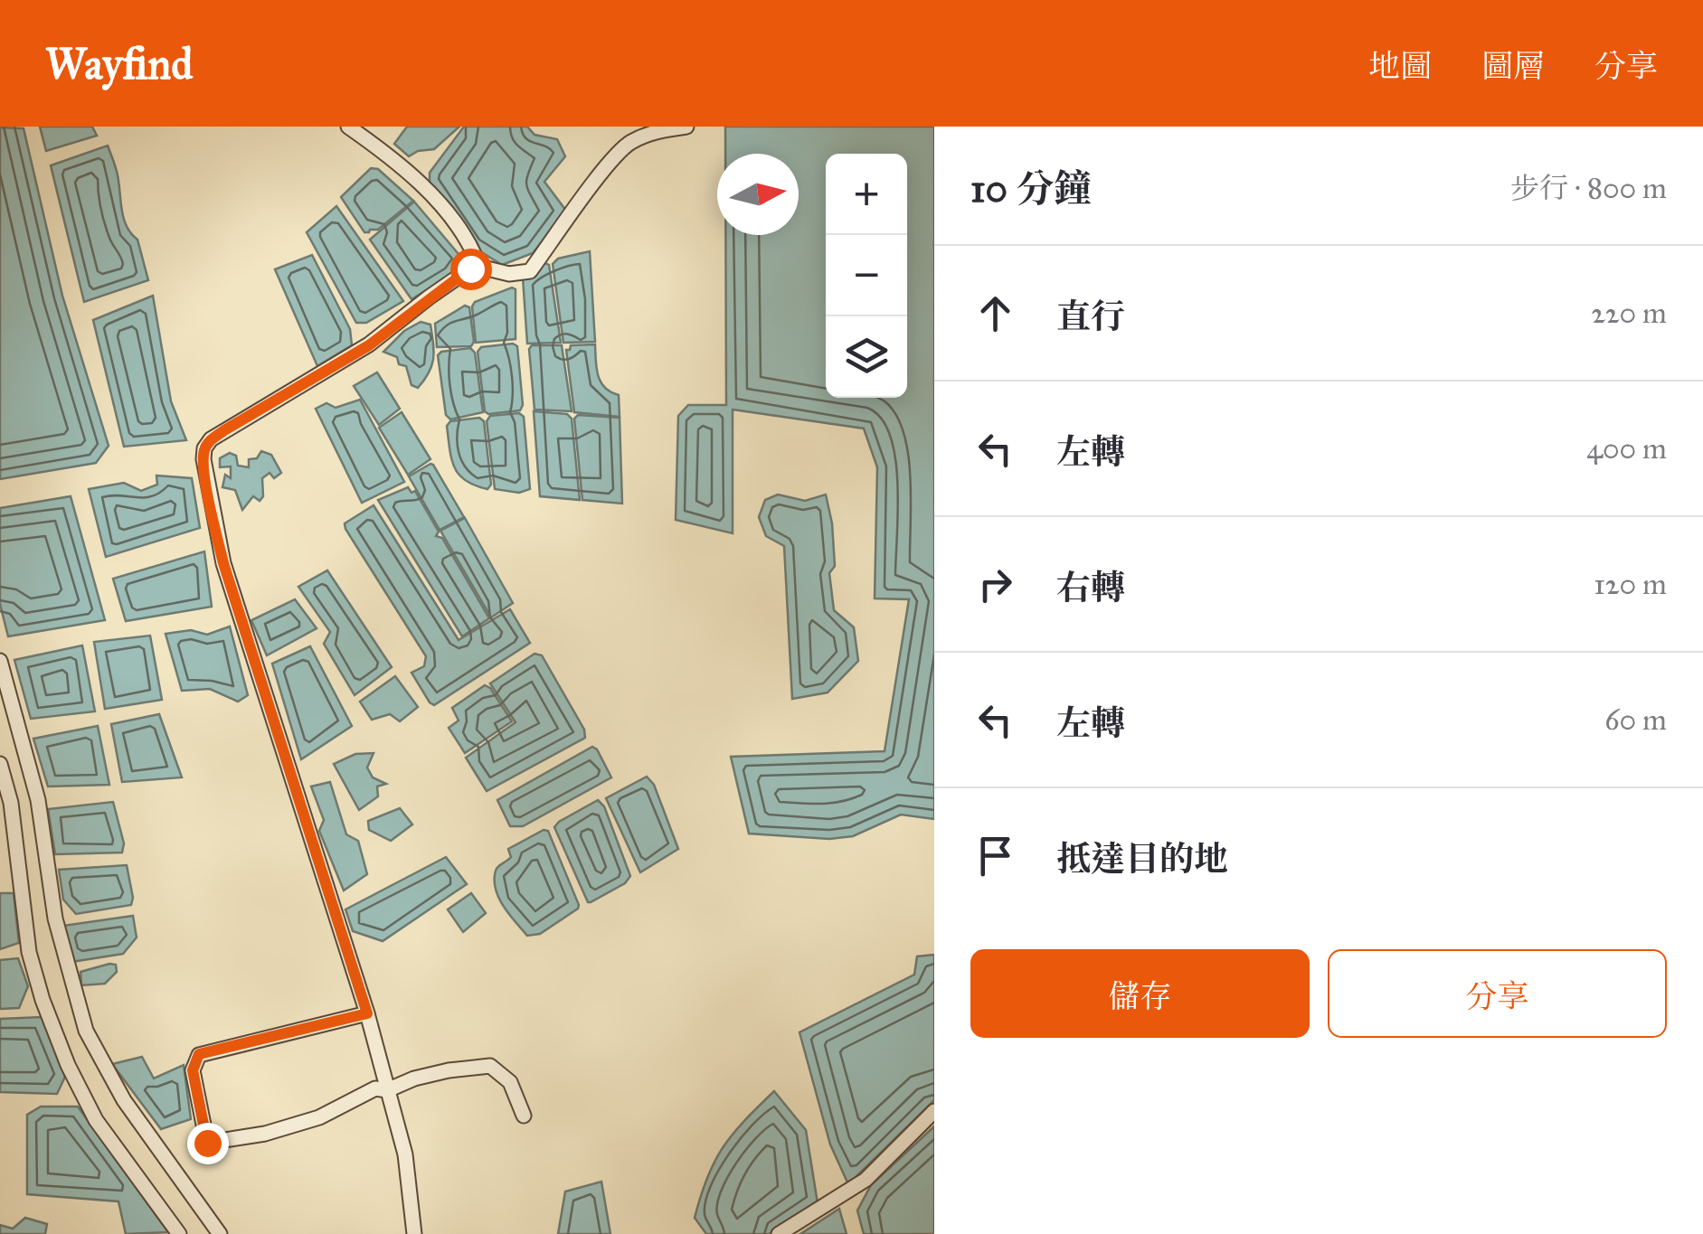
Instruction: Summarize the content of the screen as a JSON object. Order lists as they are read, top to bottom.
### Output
{
  "north": "right",
  "page": {
    "header": "Wayfind",
    "nav": ["地圖", "圖層", "分享"],
    "heading": ["10 分鐘", "步行 · 800 m"],
    "map_buttons": ["+", "−"],
    "list": [
      ["直行", "220 m"],
      ["左轉", "400 m"],
      ["右轉", "120 m"],
      ["左轉", "60 m"],
      "抵達目的地"
    ],
    "buttons": ["儲存", "分享"]
  }
}
